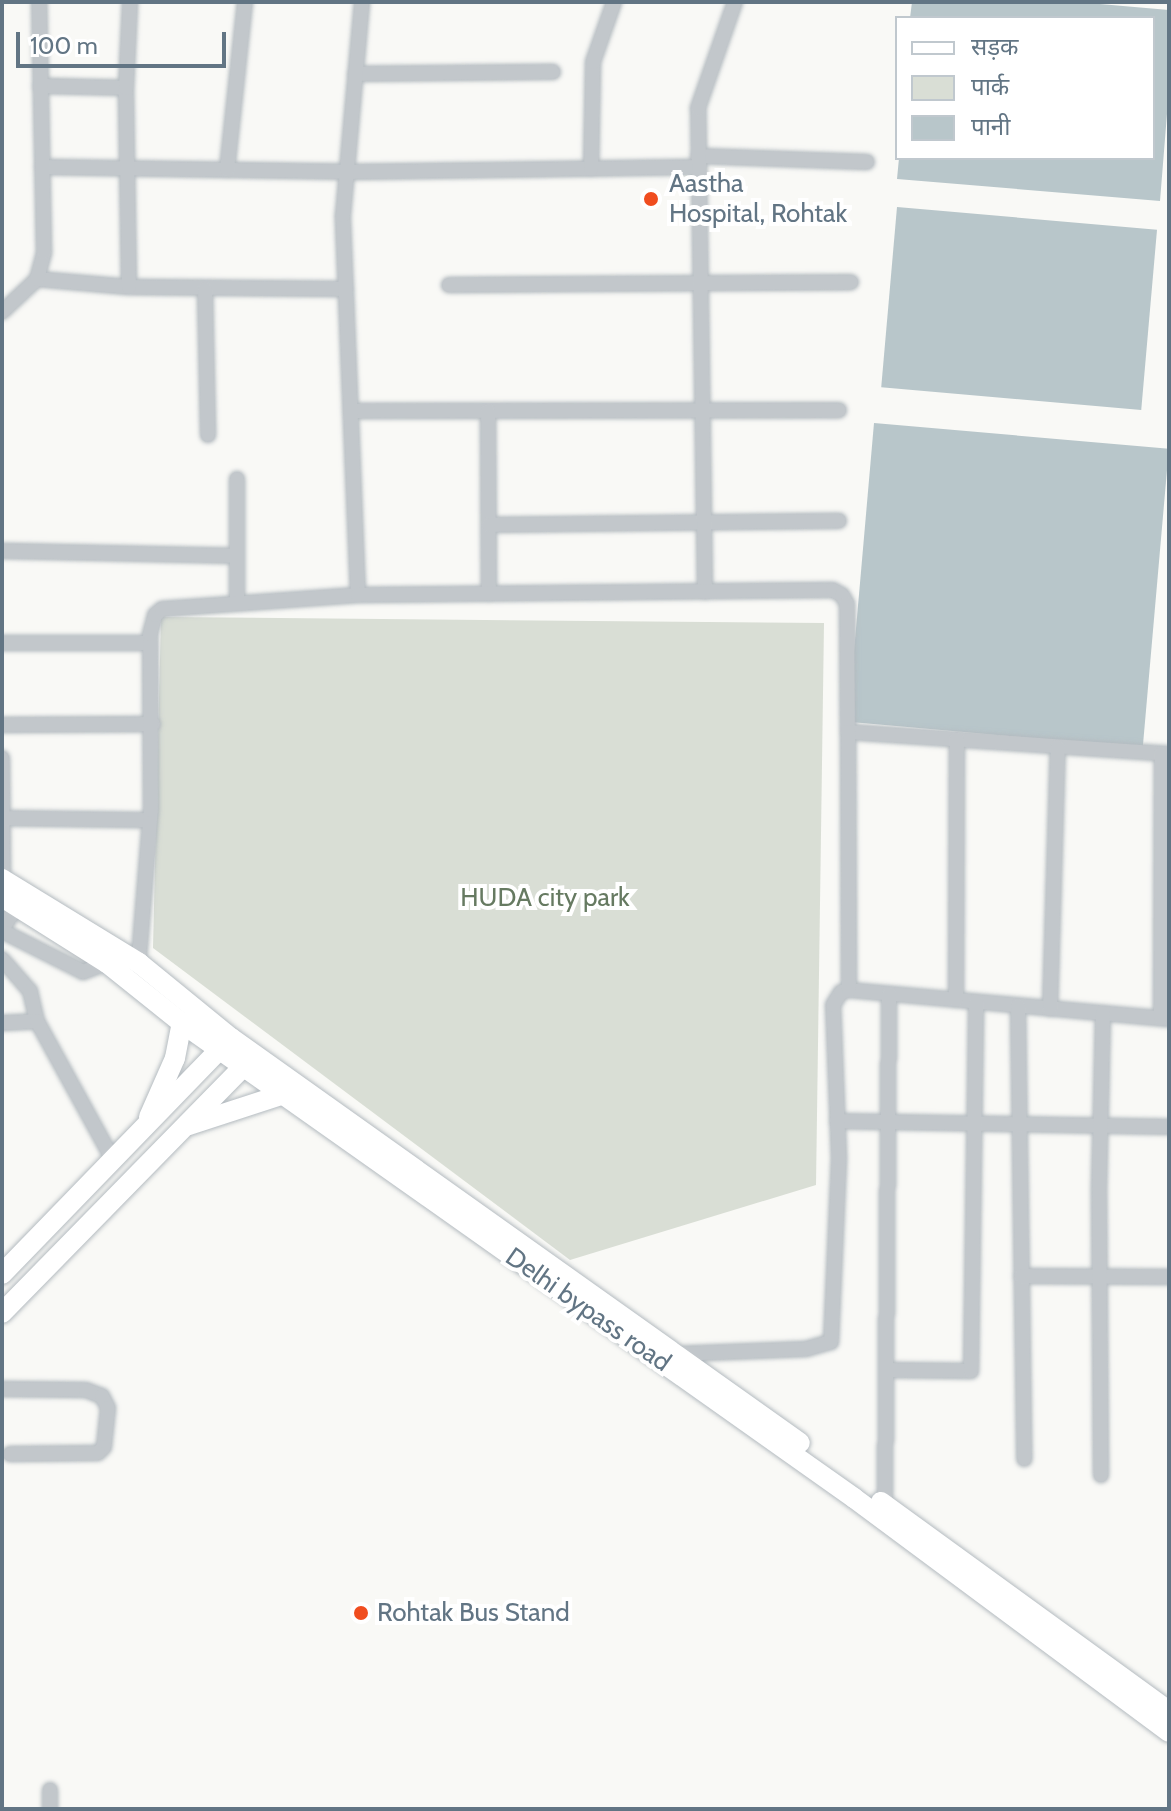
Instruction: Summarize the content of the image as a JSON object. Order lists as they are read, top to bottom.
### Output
{
  "streets": {
    "main road": ["Delhi bypass road"]
  },
  "parks": ["HUDA city park"],
  "places": ["Aastha Hospital, Rohtak", "Rohtak Bus Stand"],
  "legend": ["सड़क", "पार्क", "पानी"],
  "scale_bar": "100 m"
}
